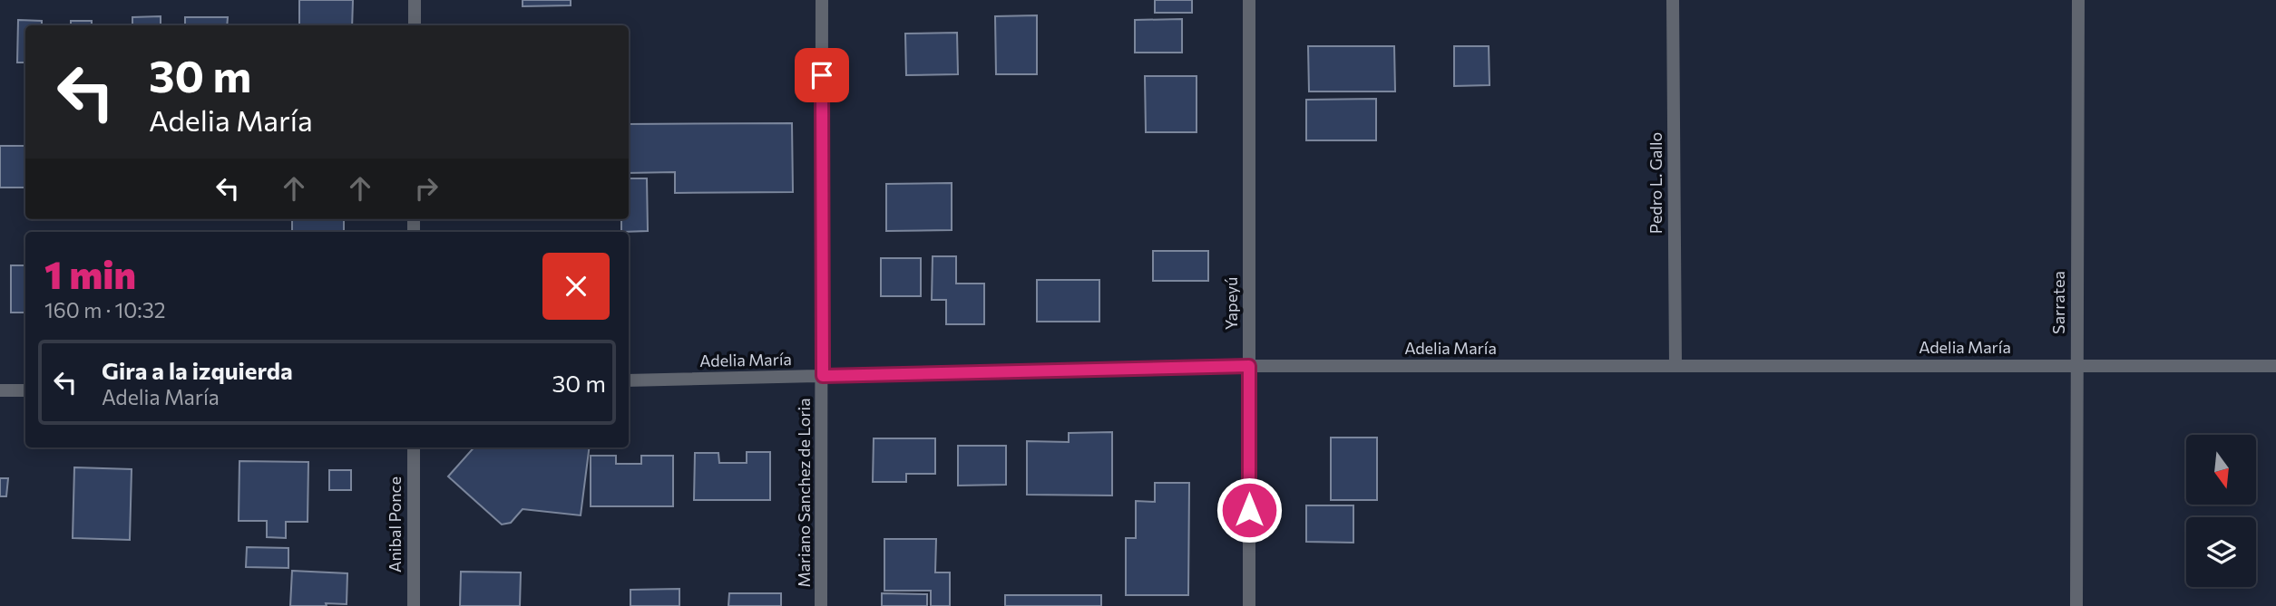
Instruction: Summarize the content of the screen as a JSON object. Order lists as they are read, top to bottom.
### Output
{
  "streets": {
    "street": [
      "Pedro L. Gallo",
      "Sarratea",
      "Yapeyú",
      "Adelia María",
      "Mariano Sanchez de Loria",
      "Anibal Ponce"
    ]
  },
  "crossings": [
    ["Pedro L. Gallo", "Adelia María"],
    ["Sarratea", "Adelia María"],
    ["Yapeyú", "Adelia María"],
    ["Adelia María", "Mariano Sanchez de Loria"]
  ],
  "north": "bottom",
  "page": {
    "turn": ["30 m", "Adelia María"],
    "heading": ["1 min", "160 m · 10:32"],
    "list": [
      {
        "name": "Gira a la izquierda",
        "note": "Adelia María",
        "value": "30 m"
      }
    ]
  }
}
